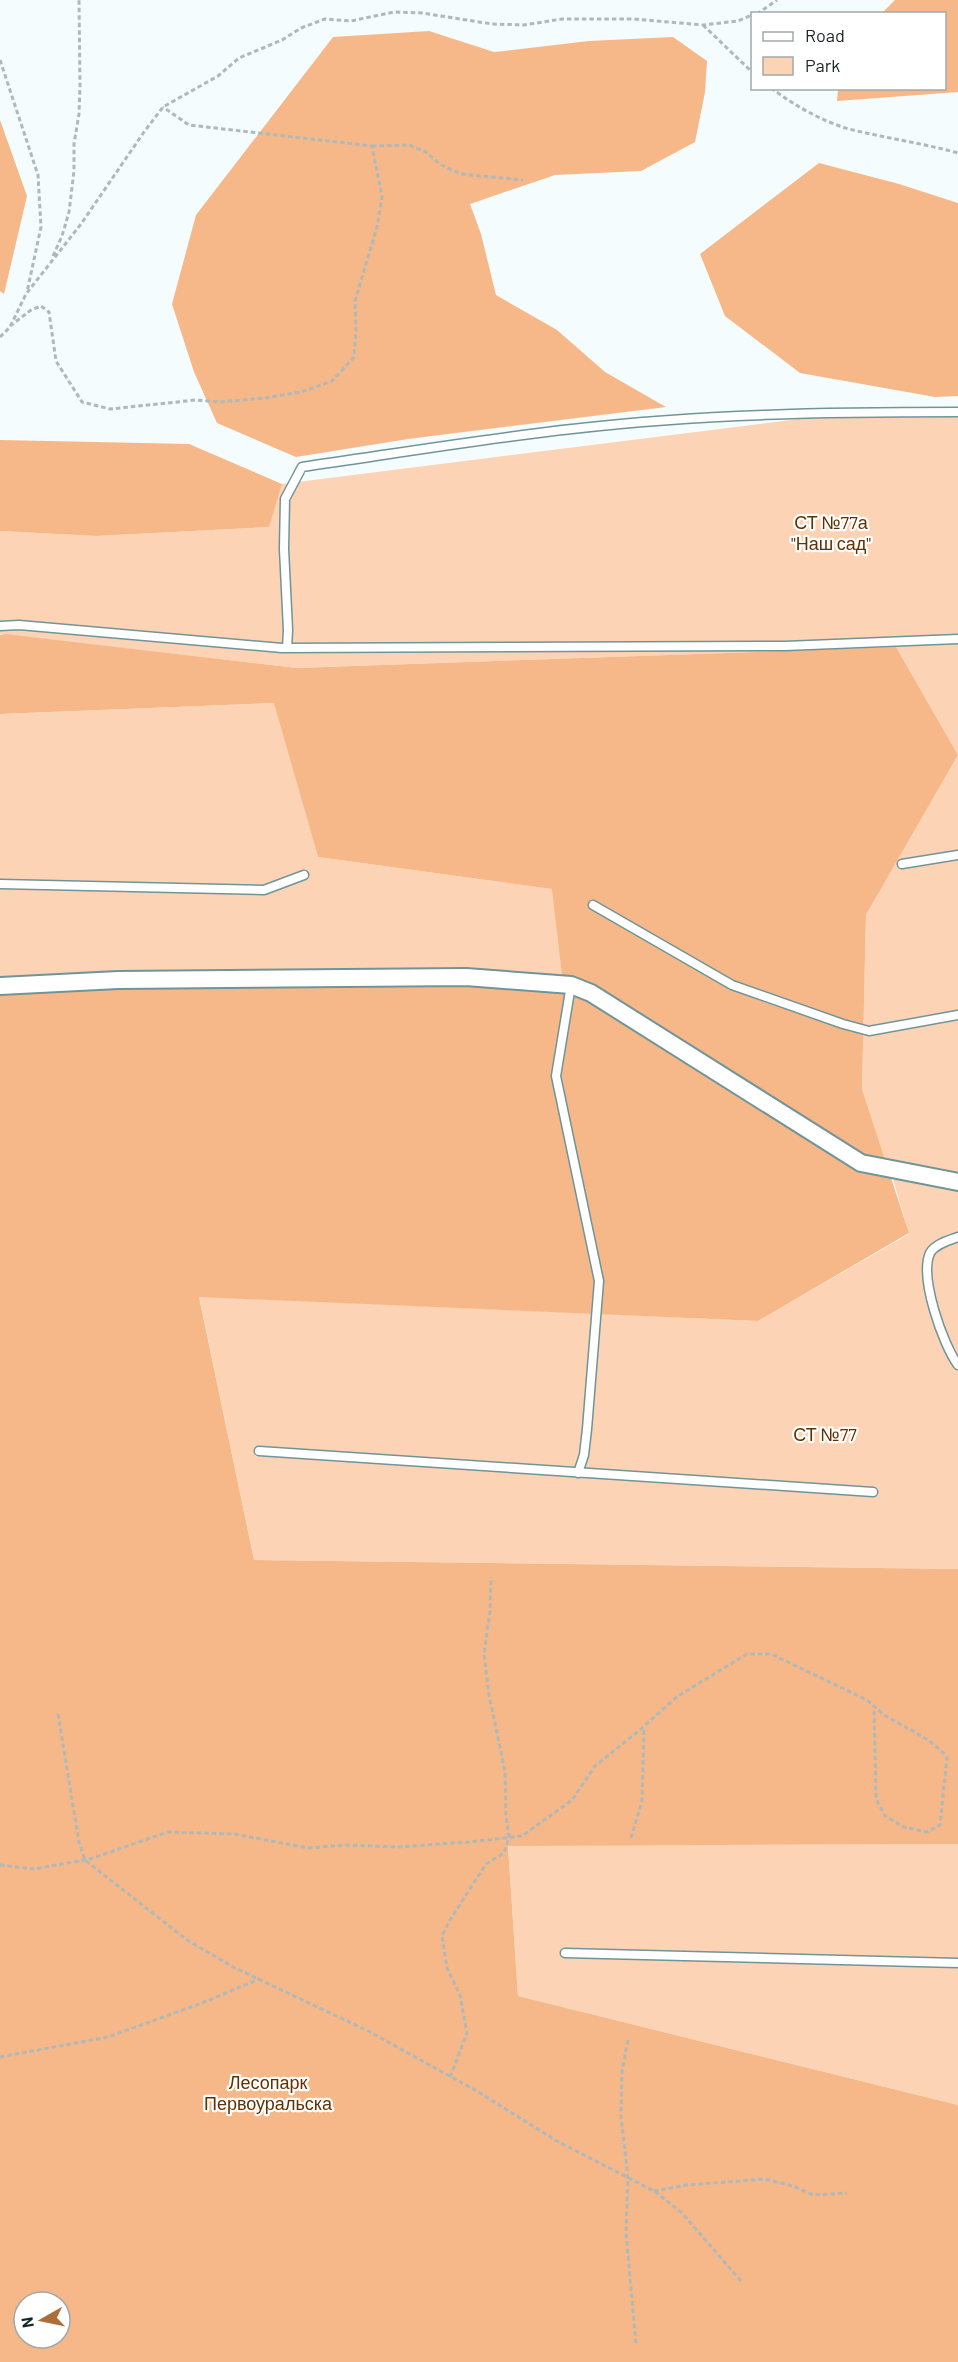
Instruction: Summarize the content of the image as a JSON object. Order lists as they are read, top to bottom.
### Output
{
  "parks": ["СТ №77а \"Наш сад\"", "СТ №77", "Лесопарк Первоуральска"],
  "legend": ["Road", "Park"],
  "north": "left"
}
